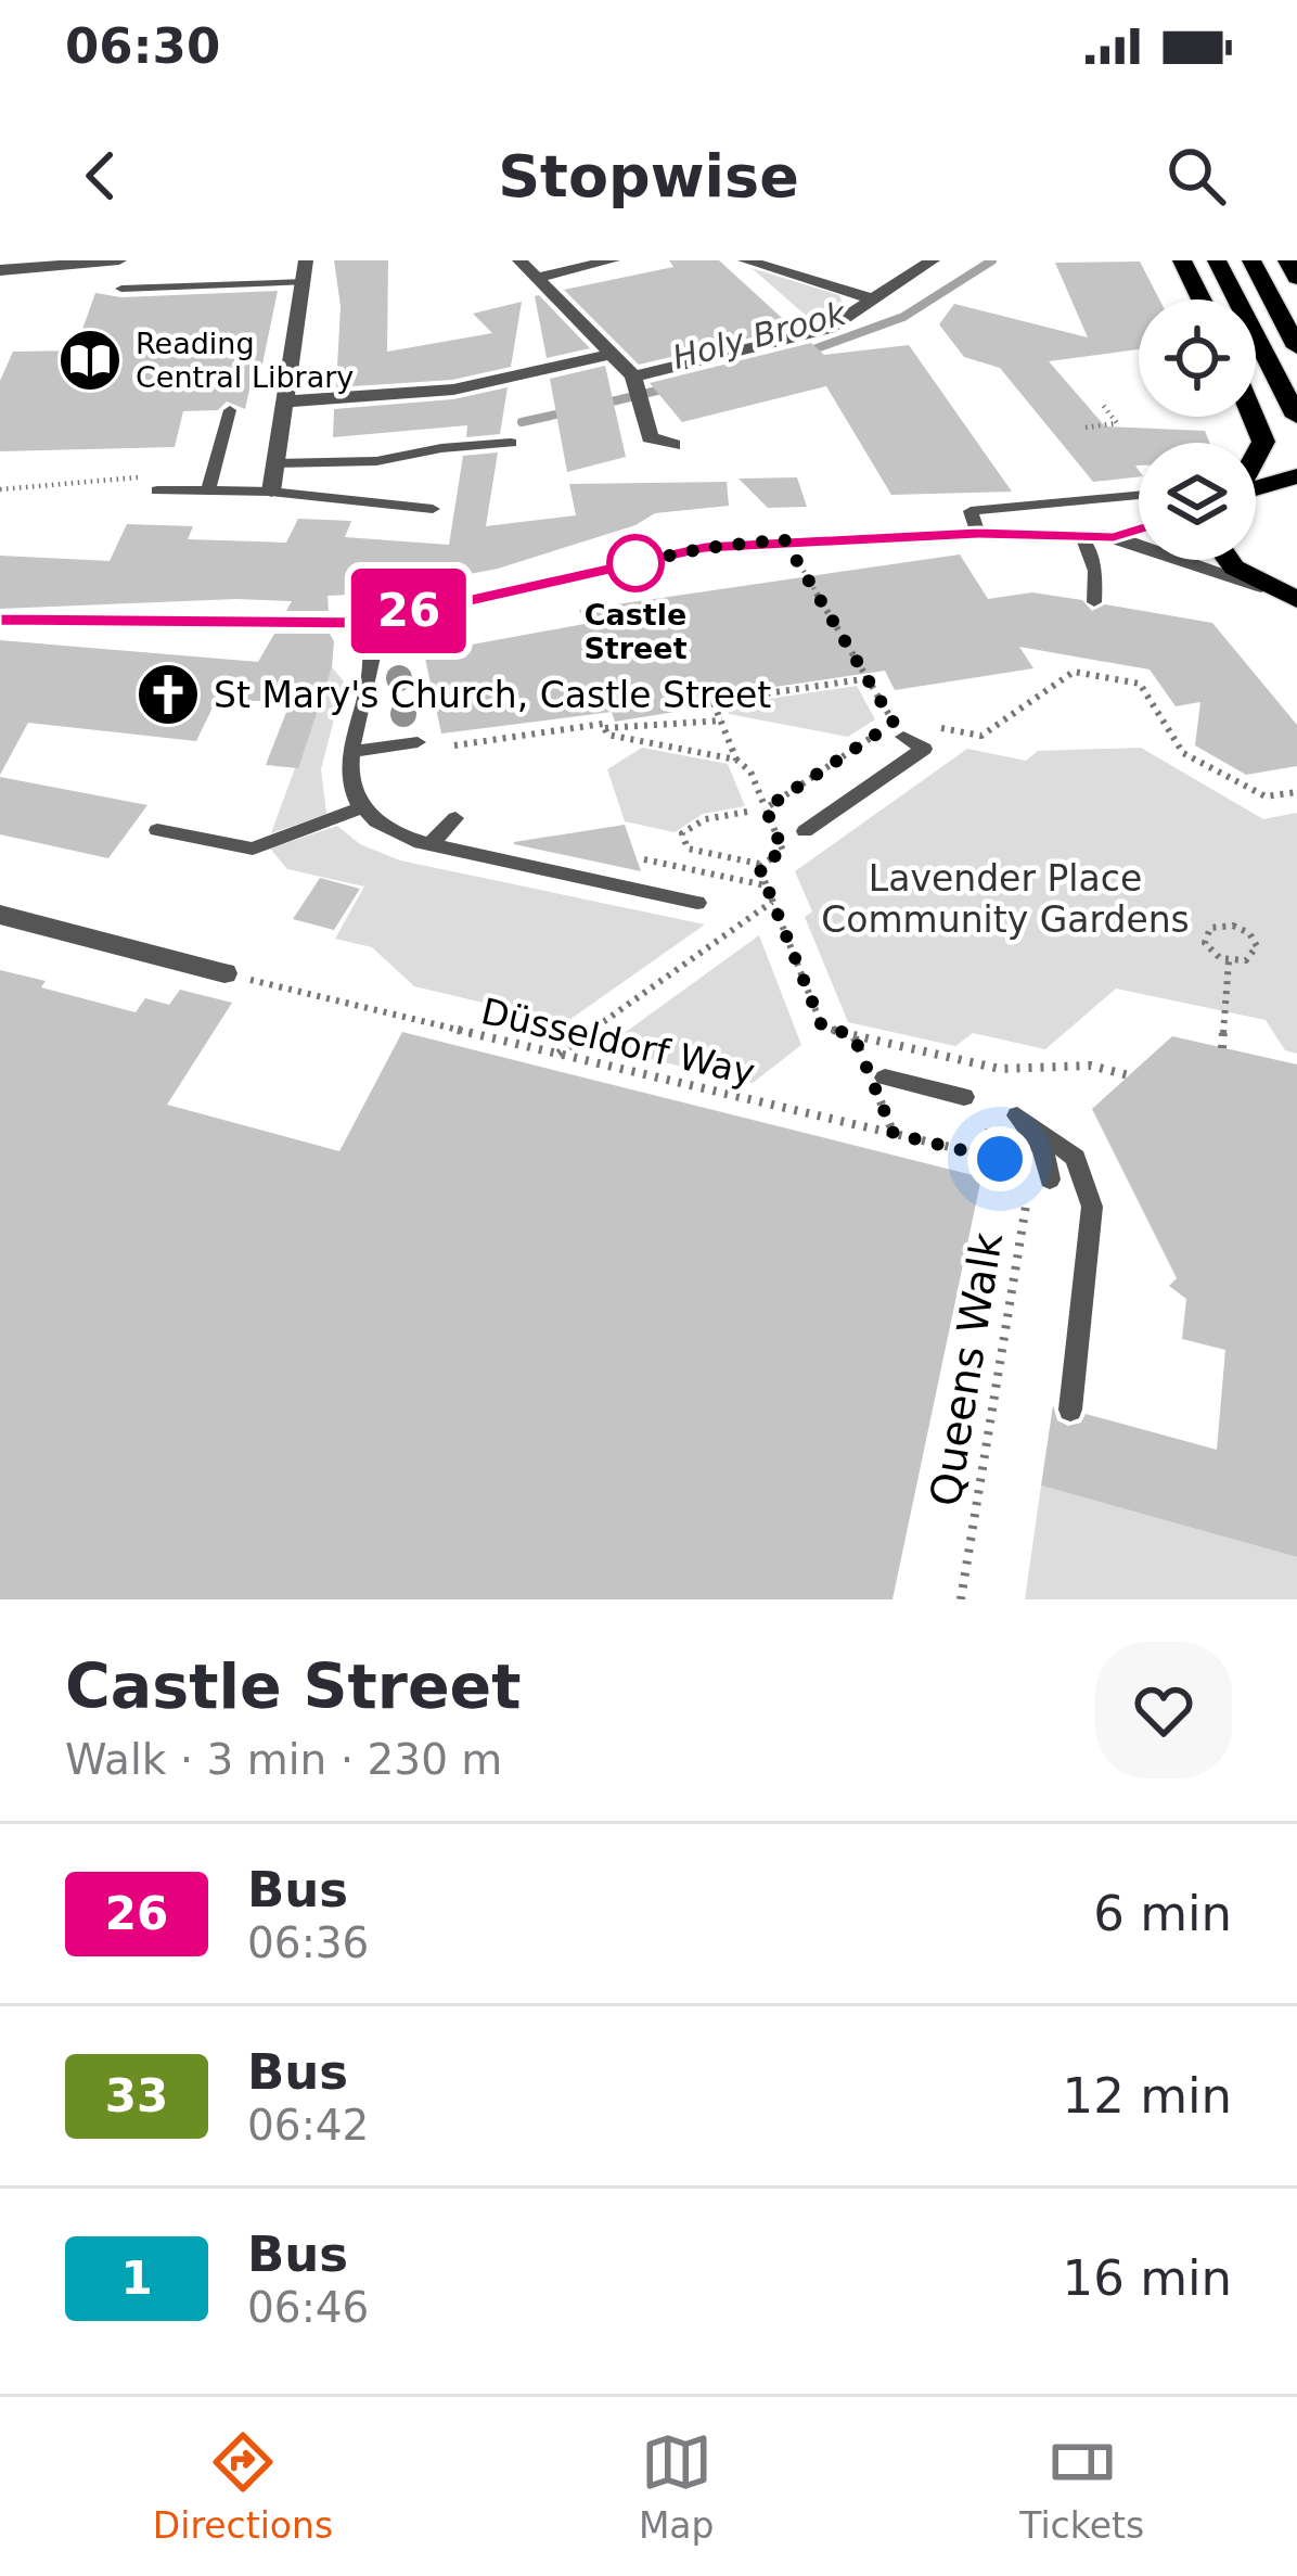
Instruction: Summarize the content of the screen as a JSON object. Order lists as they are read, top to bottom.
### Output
{
  "streets": {
    "path": ["Düsseldorf Way", "Queens Walk"]
  },
  "crossings": [
    ["Düsseldorf Way", "Queens Walk"]
  ],
  "water": ["Holy Brook"],
  "parks": ["Lavender Place Community Gardens"],
  "places": {
    "library": ["Reading Central Library"],
    "other": ["Castle Street"],
    "church": ["St Mary's Church, Castle Street"]
  },
  "lines": ["bus line 26"],
  "page": {
    "status": "06:30",
    "header": "Stopwise",
    "on_map": "26",
    "heading": ["Castle Street", "Walk · 3 min · 230 m"],
    "list": [
      {
        "mark": "26",
        "name": "Bus",
        "note": "06:36",
        "value": "6 min"
      },
      {
        "mark": "33",
        "name": "Bus",
        "note": "06:42",
        "value": "12 min"
      },
      {
        "mark": "1",
        "name": "Bus",
        "note": "06:46",
        "value": "16 min"
      }
    ],
    "tabs": ["Directions", "Map", "Tickets"]
  }
}
